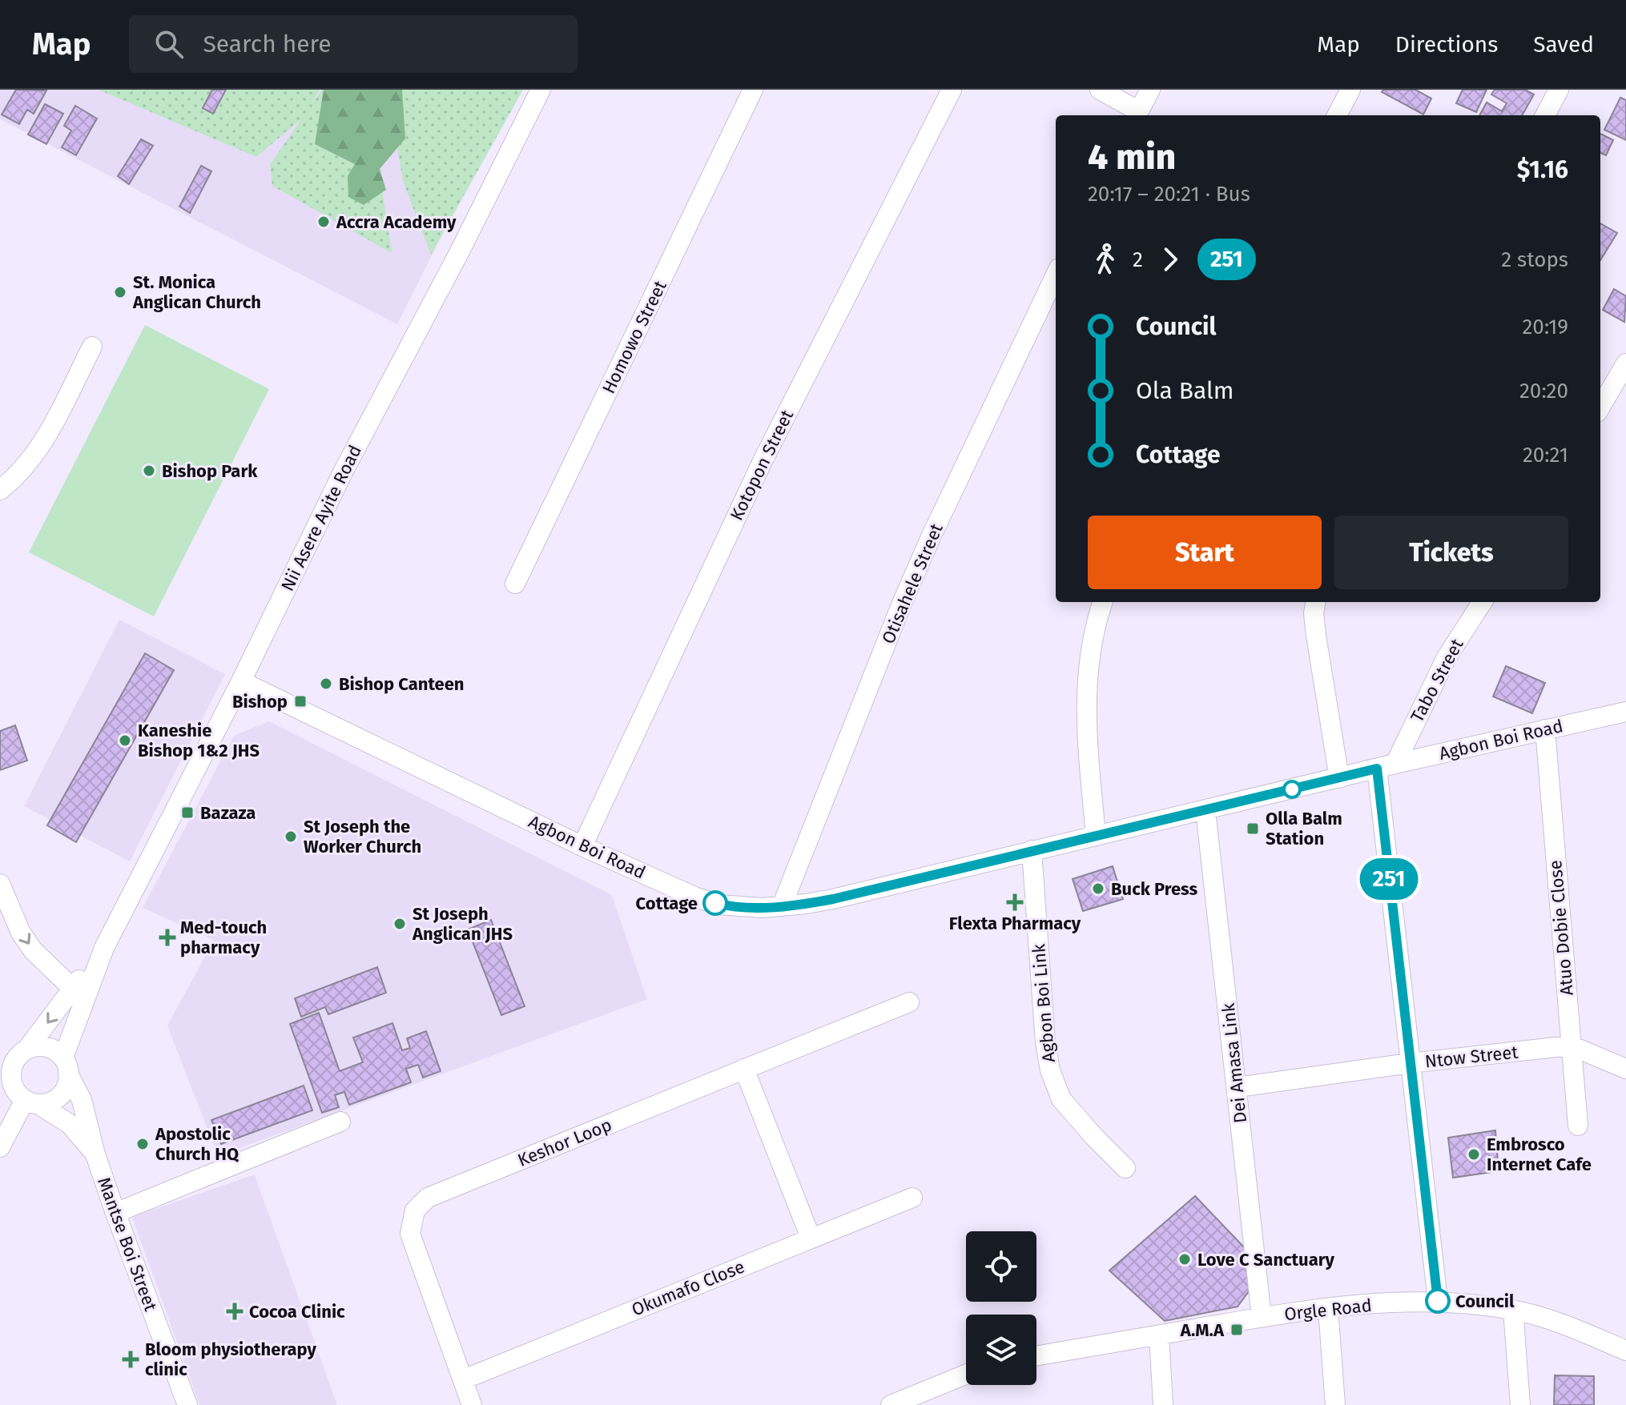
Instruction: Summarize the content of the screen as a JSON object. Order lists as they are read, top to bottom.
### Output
{
  "streets": {
    "street": [
      "Homowo Street",
      "Kotopon Street",
      "Nii Asere Ayite Road",
      "Otisahele Street",
      "Tabo Street",
      "Agbon Boi Road",
      "Atuo Dobie Close",
      "Agbon Boi Link",
      "Ntow Street",
      "Dei Amasa Link",
      "Keshor Loop",
      "Mantse Boi Street",
      "Okumafo Close",
      "Orgle Road"
    ]
  },
  "crossings": [
    ["Kotopon Street", "Agbon Boi Road"],
    ["Nii Asere Ayite Road", "Agbon Boi Road"],
    ["Nii Asere Ayite Road", "Mantse Boi Street"],
    ["Otisahele Street", "Agbon Boi Road"],
    ["Tabo Street", "Agbon Boi Road"],
    ["Agbon Boi Road", "Atuo Dobie Close"],
    ["Agbon Boi Road", "Agbon Boi Link"],
    ["Agbon Boi Road", "Dei Amasa Link"],
    ["Atuo Dobie Close", "Ntow Street"],
    ["Ntow Street", "Dei Amasa Link"],
    ["Dei Amasa Link", "Orgle Road"],
    ["Keshor Loop", "Okumafo Close"]
  ],
  "places": {
    "other": [
      "Accra Academy",
      "St. Monica Anglican Church",
      "Bishop Park",
      "Bishop Canteen",
      "Kaneshie Bishop 1&2 JHS",
      "St Joseph the Worker Church",
      "Buck Press",
      "Cottage",
      "St Joseph Anglican JHS",
      "Apostolic Church HQ",
      "Embrosco Internet Cafe",
      "Love C Sanctuary",
      "Council"
    ],
    "transit": [
      "Bishop",
      "Bazaza",
      "Olla Balm Station",
      "A.M.A"
    ],
    "health": [
      "Flexta Pharmacy",
      "Med-touch pharmacy",
      "Cocoa Clinic",
      "Bloom physiotherapy clinic"
    ]
  },
  "lines": ["bus line 251"],
  "page": {
    "header": "Map",
    "search": "Search here",
    "nav": ["Map", "Directions", "Saved"],
    "on_map": "251",
    "heading": ["4 min", "20:17 – 20:21 · Bus", "$1.16"],
    "legs": ["2", "251", "2 stops"],
    "list": [
      {
        "name": "Council",
        "value": "20:19"
      },
      {
        "name": "Ola Balm",
        "value": "20:20"
      },
      {
        "name": "Cottage",
        "value": "20:21"
      }
    ],
    "buttons": ["Start", "Tickets"]
  }
}
